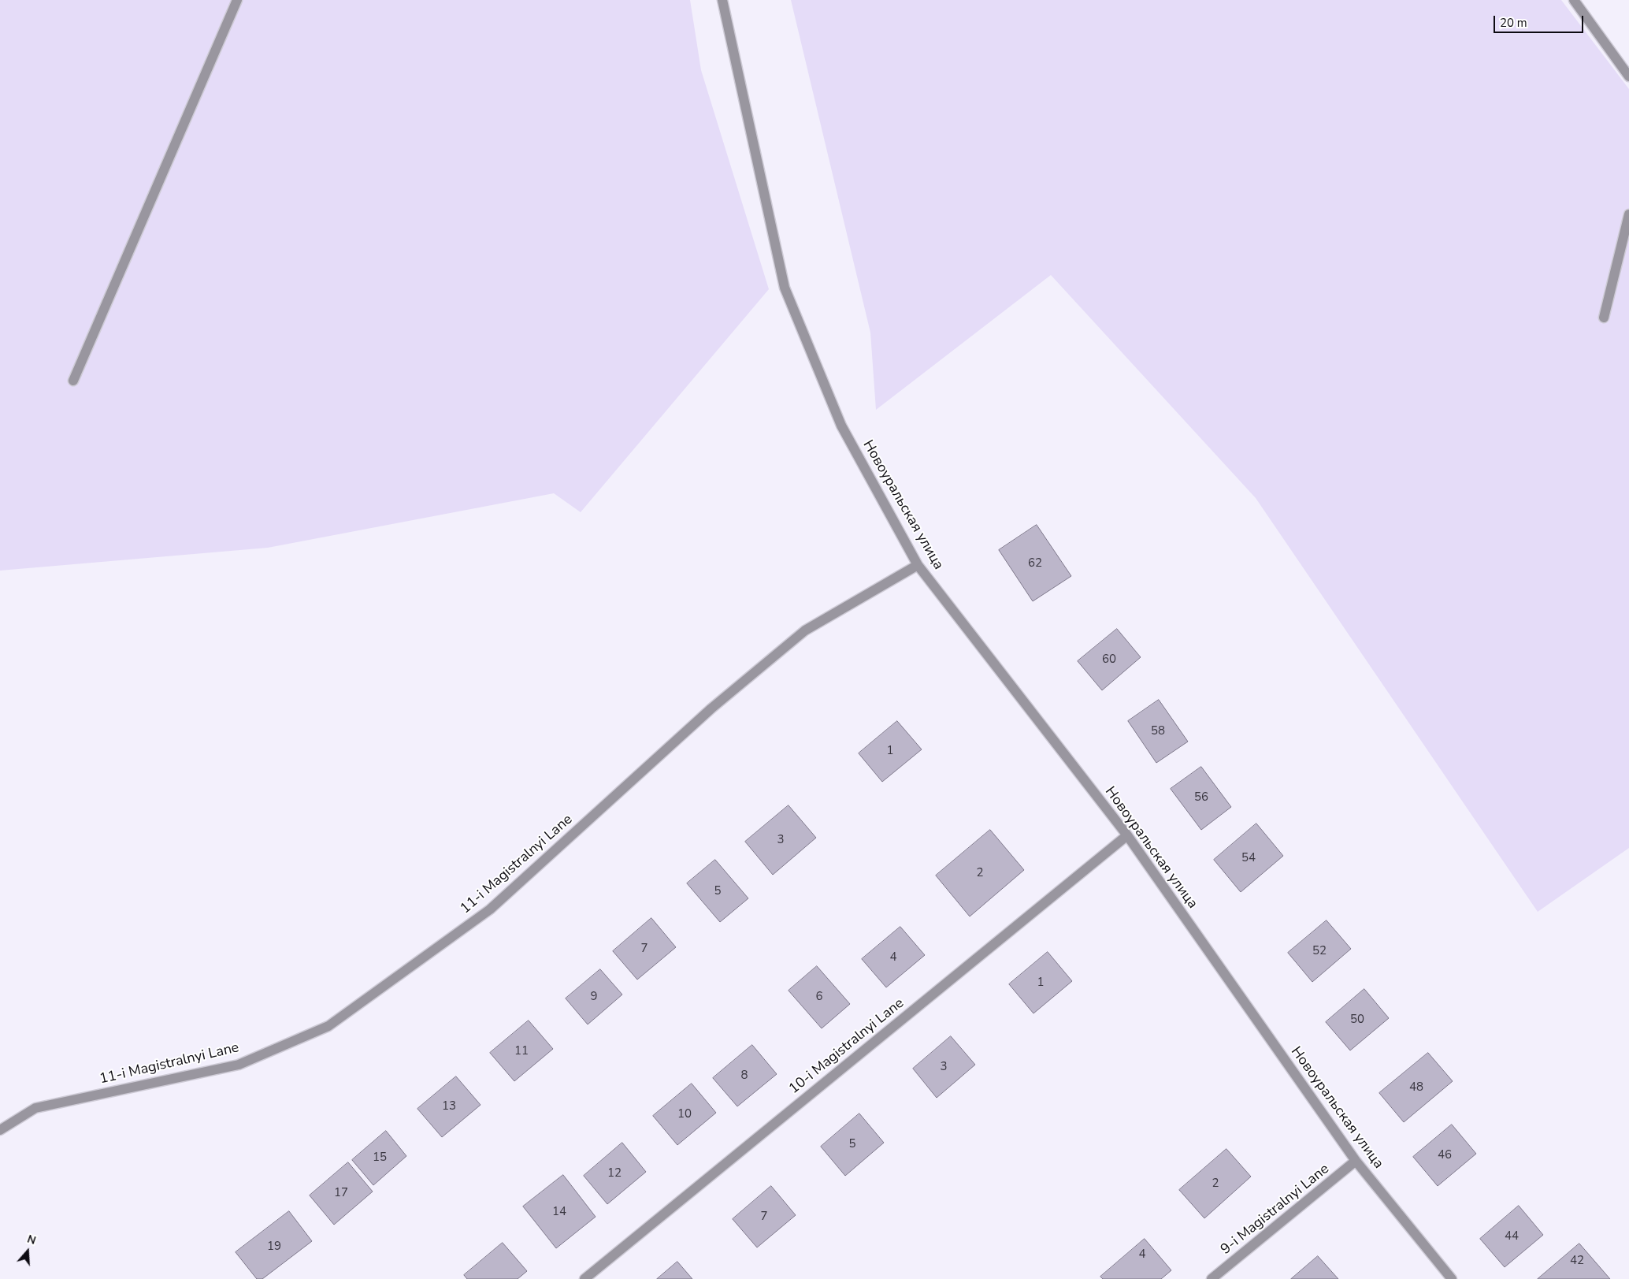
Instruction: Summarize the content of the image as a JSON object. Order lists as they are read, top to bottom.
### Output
{
  "streets": {
    "street": [
      "Новоуральская улица",
      "11-i Magistralnyi Lane",
      "10-i Magistralnyi Lane",
      "9-i Magistralnyi Lane"
    ]
  },
  "crossings": [
    ["Новоуральская улица", "11-i Magistralnyi Lane"],
    ["Новоуральская улица", "10-i Magistralnyi Lane"],
    ["Новоуральская улица", "9-i Magistralnyi Lane"]
  ],
  "house_numbers": [
    "62",
    "60",
    "58",
    "1",
    "56",
    "3",
    "54",
    "2",
    "5",
    "7",
    "52",
    "4",
    "1",
    "9",
    "6",
    "50",
    "11",
    "3",
    "8",
    "48",
    "13",
    "10",
    "5",
    "46",
    "15",
    "12",
    "2",
    "17",
    "14",
    "7",
    "44",
    "19",
    "4",
    "42"
  ],
  "scale_bar": "20 m",
  "north": "top"
}
